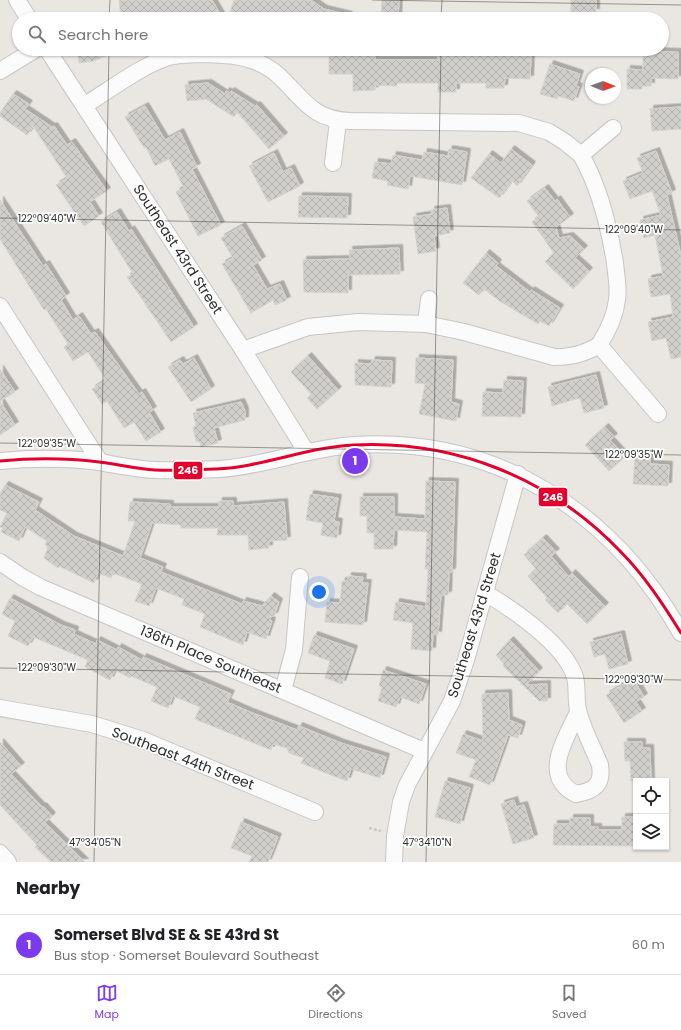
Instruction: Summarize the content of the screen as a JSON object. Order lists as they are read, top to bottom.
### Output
{
  "streets": {
    "street": ["Southeast 43rd Street", "136th Place Southeast", "Southeast 44th Street"]
  },
  "crossings": [
    ["Southeast 43rd Street", "136th Place Southeast"]
  ],
  "lines": ["transit line 246"],
  "north": "right",
  "page": {
    "search": "Search here",
    "pins": "1",
    "heading": "Nearby",
    "list": [
      {
        "mark": "1",
        "name": "Somerset Blvd SE & SE 43rd St",
        "note": "Bus stop · Somerset Boulevard Southeast",
        "value": "60 m"
      }
    ],
    "nav": ["Map", "Directions", "Saved"]
  },
  "coordinates": [
    "122°09'40\"W",
    "122°09'35\"W",
    "122°09'30\"W",
    "47°34'05\"N",
    "47°34'10\"N"
  ]
}
